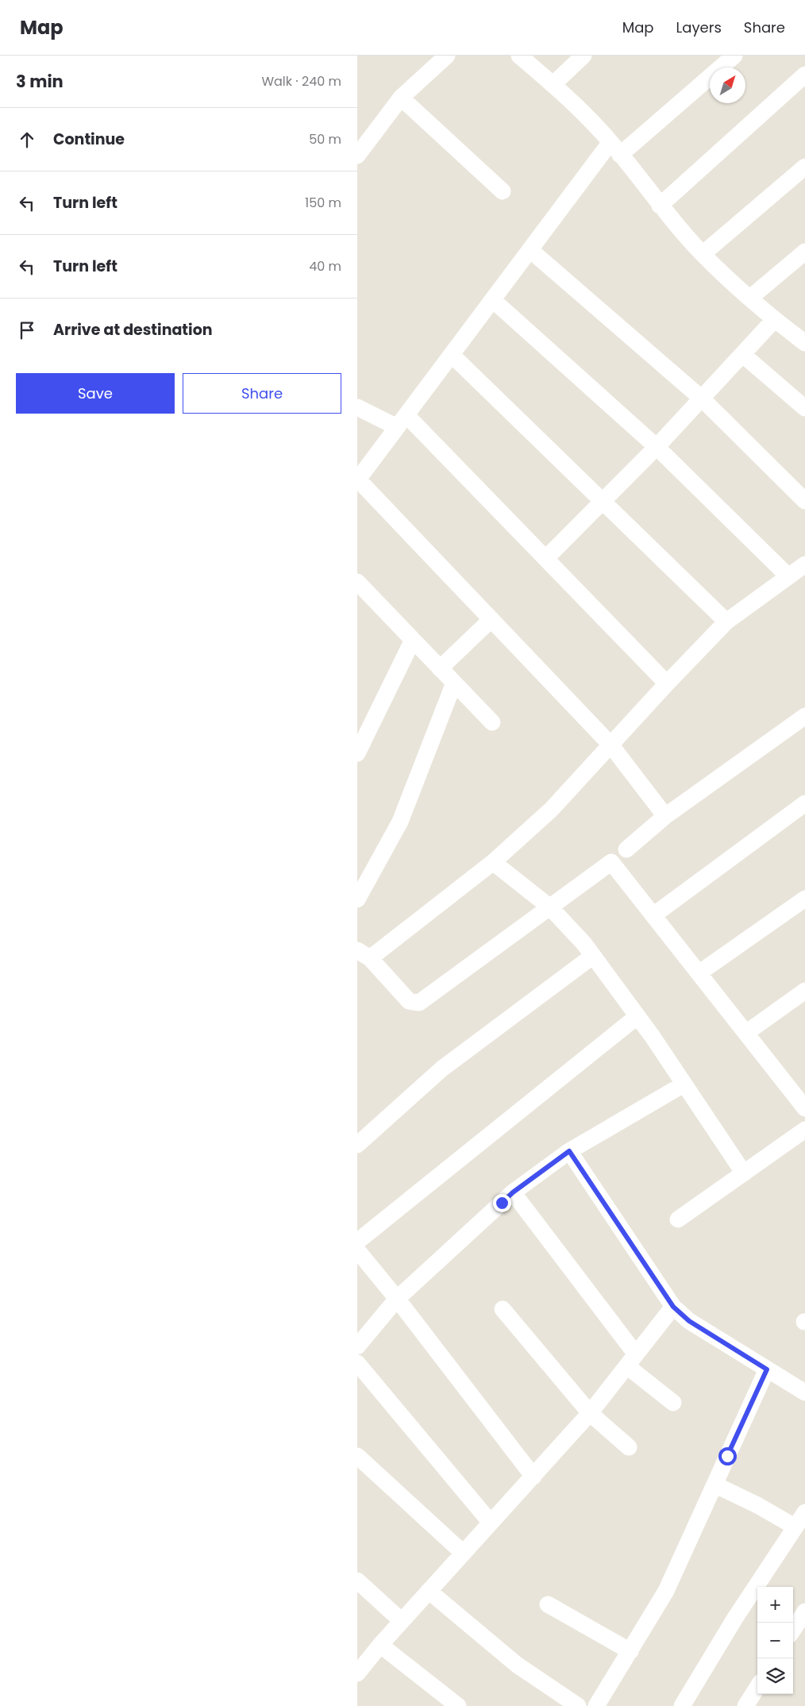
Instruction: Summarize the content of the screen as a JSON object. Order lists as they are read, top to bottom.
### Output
{
  "north": "top right",
  "page": {
    "header": "Map",
    "nav": ["Map", "Layers", "Share"],
    "heading": ["3 min", "Walk · 240 m"],
    "list": [
      ["Continue", "50 m"],
      ["Turn left", "150 m"],
      ["Turn left", "40 m"],
      "Arrive at destination"
    ],
    "buttons": ["Save", "Share"],
    "map_buttons": ["+", "−"]
  }
}
